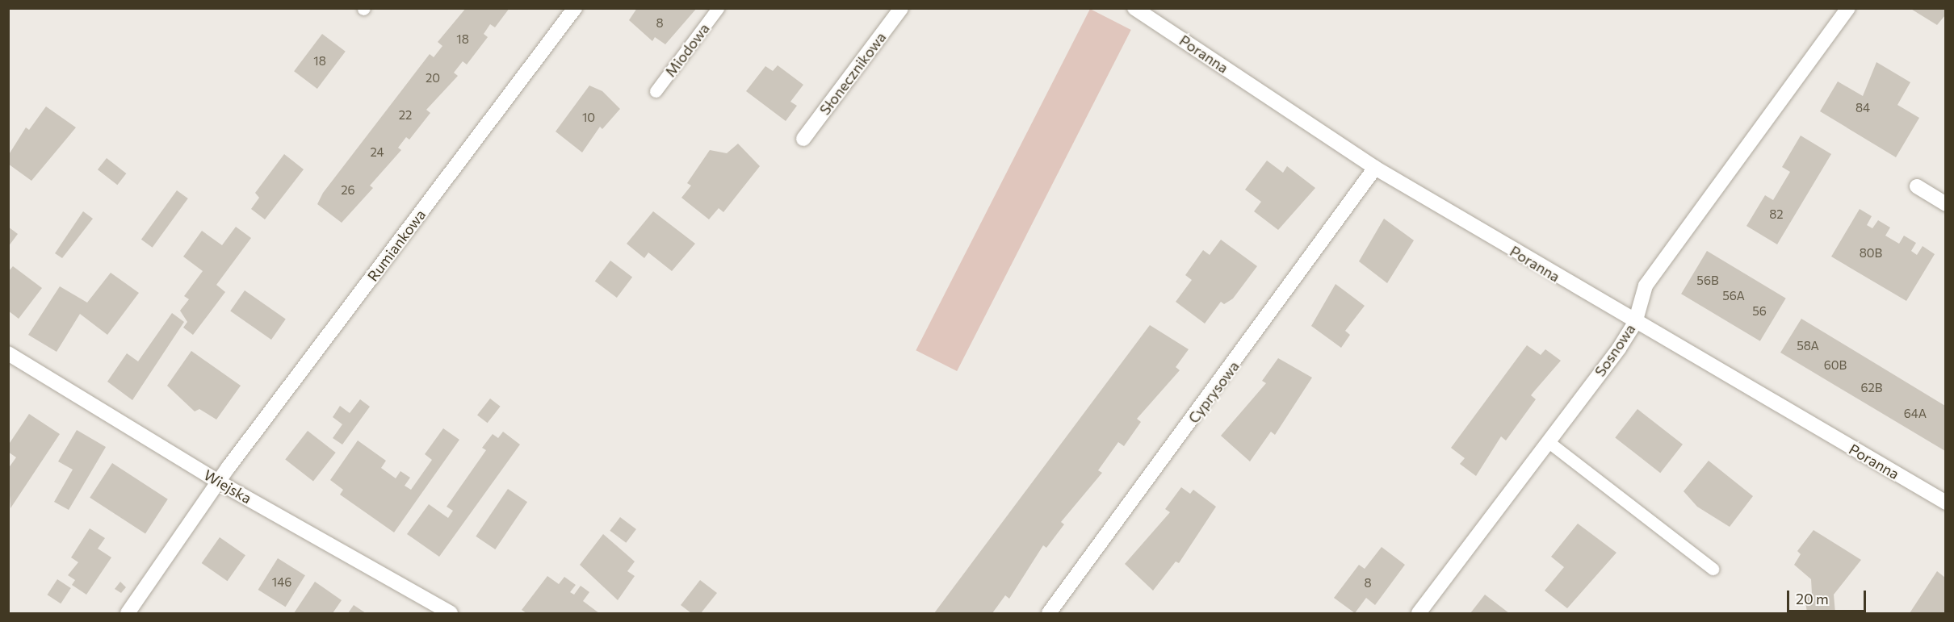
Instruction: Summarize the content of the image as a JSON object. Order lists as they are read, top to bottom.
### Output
{
  "streets": {
    "street": [
      "Poranna",
      "Słonecznikowa",
      "Rumiankowa",
      "Sosnowa",
      "Cyprysowa",
      "Wiejska"
    ],
    "lane": ["Miodowa"]
  },
  "crossings": [
    ["Poranna", "Sosnowa"],
    ["Poranna", "Cyprysowa"],
    ["Rumiankowa", "Wiejska"]
  ],
  "house_numbers": [
    "8",
    "18",
    "18",
    "20",
    "84",
    "22",
    "10",
    "24",
    "26",
    "82",
    "80B",
    "56B",
    "56A",
    "56",
    "58A",
    "60B",
    "62B",
    "64A",
    "146",
    "8"
  ],
  "scale_bar": "20 m"
}
